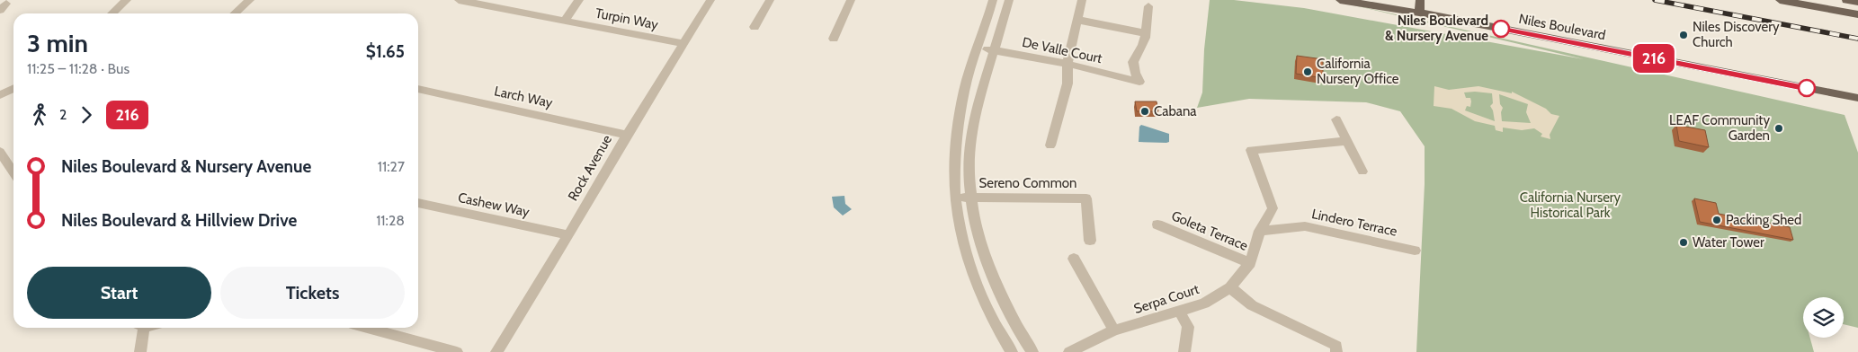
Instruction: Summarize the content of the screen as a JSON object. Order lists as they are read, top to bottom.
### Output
{
  "streets": {
    "main road": ["Niles Boulevard"],
    "street": [
      "Turpin Way",
      "De Valle Court",
      "Larch Way",
      "Rock Avenue",
      "Sereno Common",
      "Cashew Way",
      "Lindero Terrace",
      "Goleta Terrace",
      "Serpa Court"
    ]
  },
  "crossings": [
    ["Turpin Way", "Rock Avenue"],
    ["Larch Way", "Rock Avenue"],
    ["Rock Avenue", "Cashew Way"],
    ["Lindero Terrace", "Serpa Court"],
    ["Goleta Terrace", "Serpa Court"]
  ],
  "parks": ["California Nursery Historical Park"],
  "places": [
    "Niles Boulevard & Nursery Avenue",
    "Niles Discovery Church",
    "California Nursery Office",
    "Cabana",
    "LEAF Community Garden",
    "Packing Shed",
    "Water Tower"
  ],
  "lines": ["bus line 216"],
  "page": {
    "on_map": "216",
    "heading": ["3 min", "11:25 – 11:28 · Bus", "$1.65"],
    "legs": ["2", "216"],
    "list": [
      {
        "name": "Niles Boulevard & Nursery Avenue",
        "value": "11:27"
      },
      {
        "name": "Niles Boulevard & Hillview Drive",
        "value": "11:28"
      }
    ],
    "buttons": ["Start", "Tickets"]
  }
}
